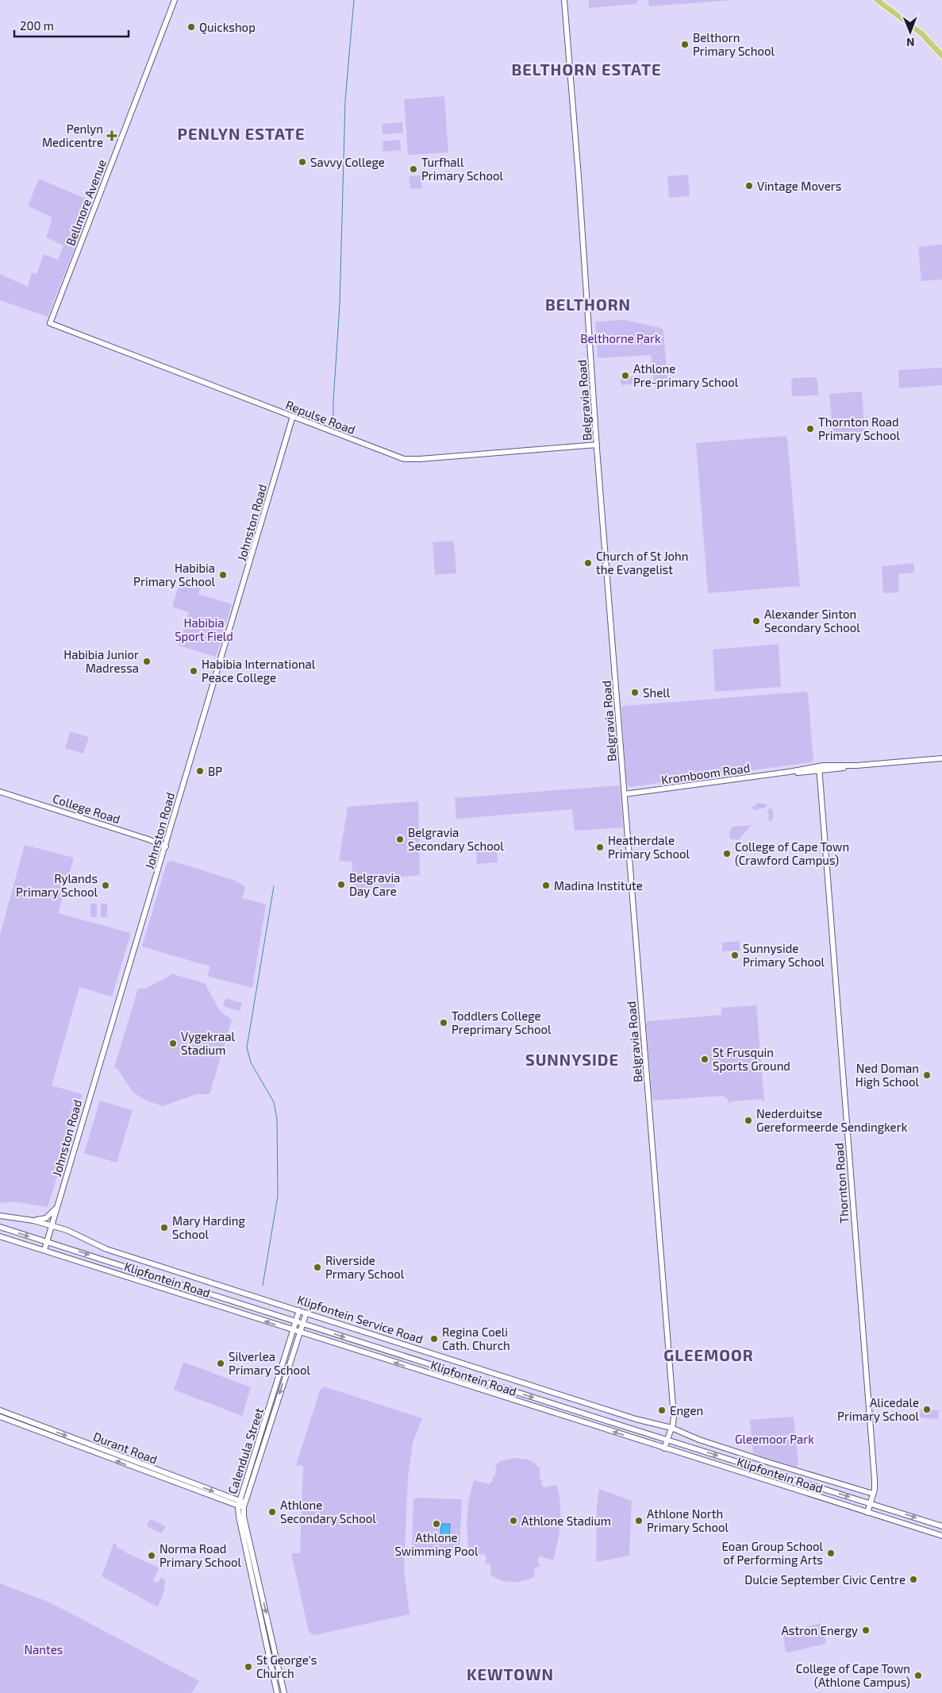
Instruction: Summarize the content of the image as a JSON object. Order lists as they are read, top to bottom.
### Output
{
  "streets": {
    "street": [
      "Bellmore Avenue",
      "Belgravia Road",
      "Repulse Road",
      "Johnston Road",
      "Kromboom Road",
      "College Road",
      "Thornton Road",
      "Klipfontein Road",
      "Klipfontein Service Road",
      "Durant Road",
      "Calendula Street"
    ]
  },
  "crossings": [
    ["Bellmore Avenue", "Repulse Road"],
    ["Belgravia Road", "Repulse Road"],
    ["Belgravia Road", "Kromboom Road"],
    ["Belgravia Road", "Klipfontein Road"],
    ["Belgravia Road", "Klipfontein Service Road"],
    ["Repulse Road", "Johnston Road"],
    ["Johnston Road", "College Road"],
    ["Johnston Road", "Klipfontein Road"],
    ["Johnston Road", "Klipfontein Service Road"],
    ["Kromboom Road", "Thornton Road"],
    ["Thornton Road", "Klipfontein Road"],
    ["Thornton Road", "Klipfontein Service Road"],
    ["Klipfontein Road", "Calendula Street"],
    ["Klipfontein Service Road", "Calendula Street"],
    ["Durant Road", "Calendula Street"]
  ],
  "districts": [
    "BELTHORN ESTATE",
    "PENLYN ESTATE",
    "BELTHORN",
    "SUNNYSIDE",
    "GLEEMOOR",
    "KEWTOWN"
  ],
  "parks": [
    "Belthorne Park",
    "Habibia Sport Field",
    "Gleemoor Park",
    "Nantes"
  ],
  "places": {
    "other": [
      "Quickshop",
      "Belthorn Primary School",
      "Savvy College",
      "Turfhall Primary School",
      "Vintage Movers",
      "Athlone Pre-primary School",
      "Thornton Road Primary School",
      "Church of St John the Evangelist",
      "Habibia Primary School",
      "Alexander Sinton Secondary School",
      "Habibia Junior Madressa",
      "Habibia International Peace College",
      "Shell",
      "BP",
      "Belgravia Secondary School",
      "Heatherdale Primary School",
      "College of Cape Town (Crawford Campus)",
      "Belgravia Day Care",
      "Rylands Primary School",
      "Madina Institute",
      "Sunnyside Primary School",
      "Toddlers College Preprimary School",
      "Vygekraal Stadium",
      "St Frusquin Sports Ground",
      "Ned Doman High School",
      "Nederduitse Gereformeerde Sendingkerk",
      "Mary Harding School",
      "Riverside Prmary School",
      "Regina Coeli Cath. Church",
      "Silverlea Primary School",
      "Alicedale Primary School",
      "Engen",
      "Athlone Secondary School",
      "Athlone Stadium",
      "Athlone North Primary School",
      "Athlone Swimming Pool",
      "Eoan Group School of Performing Arts",
      "Norma Road Primary School",
      "Dulcie September Civic Centre",
      "Astron Energy",
      "St George's Church",
      "College of Cape Town (Athlone Campus)"
    ],
    "health": ["Penlyn Medicentre"]
  },
  "scale_bar": "200 m",
  "north": "bottom"
}
